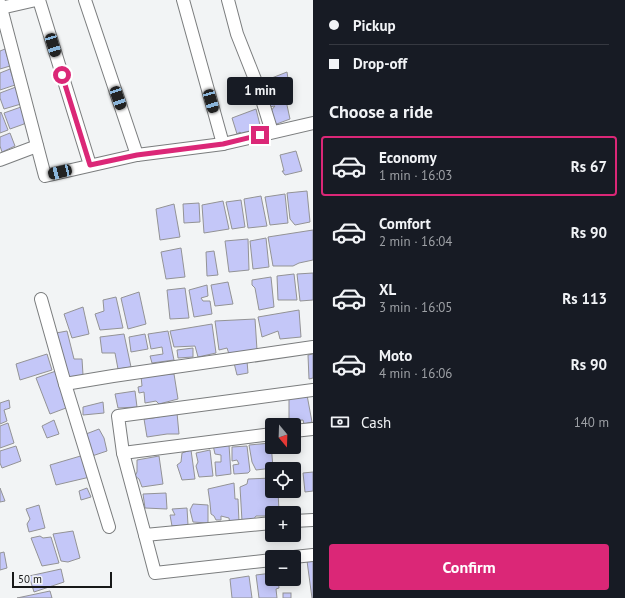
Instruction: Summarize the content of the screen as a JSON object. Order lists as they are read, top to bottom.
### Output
{
  "scale_bar": "50 m",
  "north": "bottom",
  "page": {
    "banner": ["Pickup", "Drop-off"],
    "bubble": "1 min",
    "heading": "Choose a ride",
    "list": [
      {
        "name": "Economy",
        "note": "1 min · 16:03",
        "value": "Rs 67"
      },
      {
        "name": "Comfort",
        "note": "2 min · 16:04",
        "value": "Rs 90"
      },
      {
        "name": "XL",
        "note": "3 min · 16:05",
        "value": "Rs 113"
      },
      {
        "name": "Moto",
        "note": "4 min · 16:06",
        "value": "Rs 90"
      }
    ],
    "pay": ["Cash", "140 m"],
    "map_buttons": ["+", "−"],
    "buttons": "Confirm",
    "scale": "50 m"
  }
}
